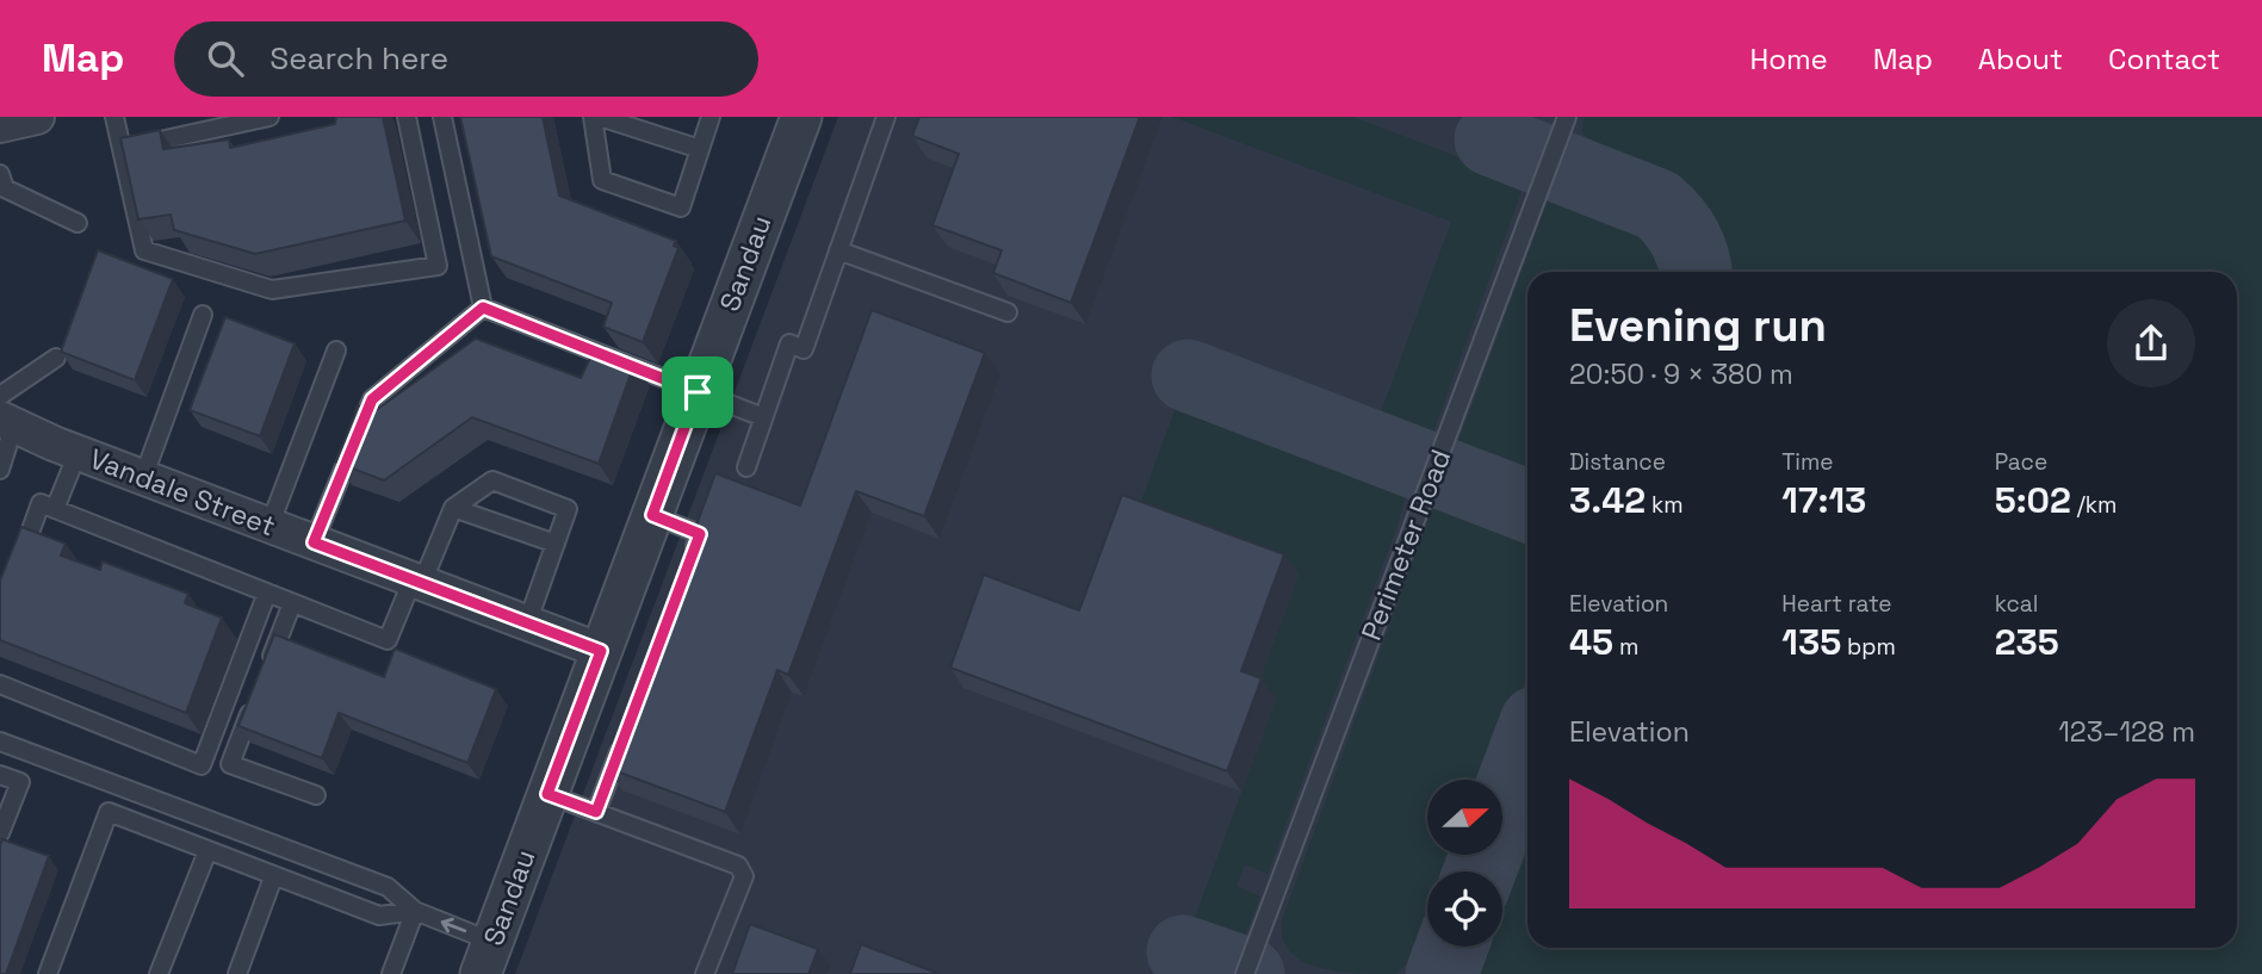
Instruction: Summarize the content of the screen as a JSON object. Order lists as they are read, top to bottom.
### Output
{
  "streets": {
    "street": ["Sandau", "Vandale Street"],
    "lane": ["Perimeter Road"]
  },
  "crossings": [
    ["Sandau", "Vandale Street"]
  ],
  "north": "right",
  "page": {
    "header": "Map",
    "search": "Search here",
    "nav": [
      "Home",
      "Map",
      "About",
      "Contact"
    ],
    "heading": ["Evening run", "20:50 · 9 × 380 m"],
    "stats": [
      ["Distance", "3.42 km"],
      ["Time", "17:13"],
      ["Pace", "5:02 /km"],
      ["Elevation", "45 m"],
      ["Heart rate", "135 bpm"],
      ["kcal", "235"]
    ],
    "chart": ["Elevation", "123–128 m"]
  }
}
